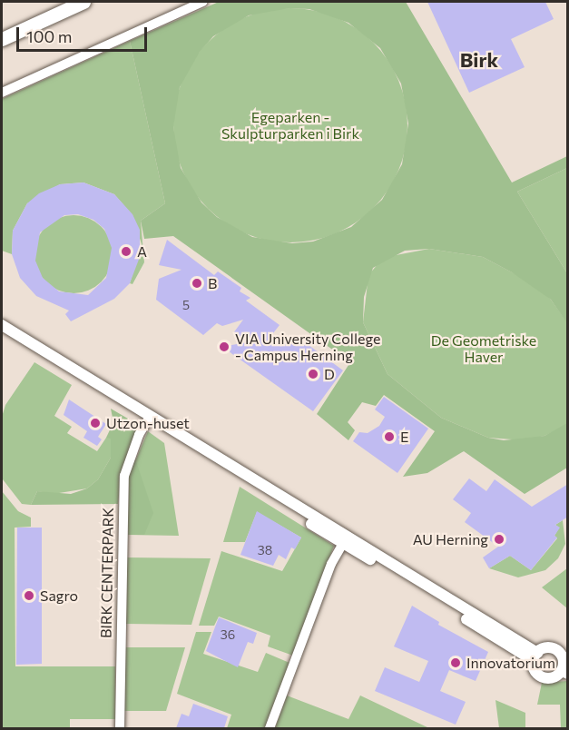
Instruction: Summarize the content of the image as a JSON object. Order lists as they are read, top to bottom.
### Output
{
  "streets": {
    "street": ["BIRK CENTERPARK"]
  },
  "districts": ["Birk"],
  "parks": ["Egeparken - Skulpturparken i Birk", "De Geometriske Haver"],
  "places": [
    "A",
    "B",
    "VIA University College - Campus Herning",
    "D",
    "Utzon-huset",
    "E",
    "AU Herning",
    "Sagro",
    "Innovatorium"
  ],
  "house_numbers": ["5", "38", "36"],
  "scale_bar": "100 m"
}
